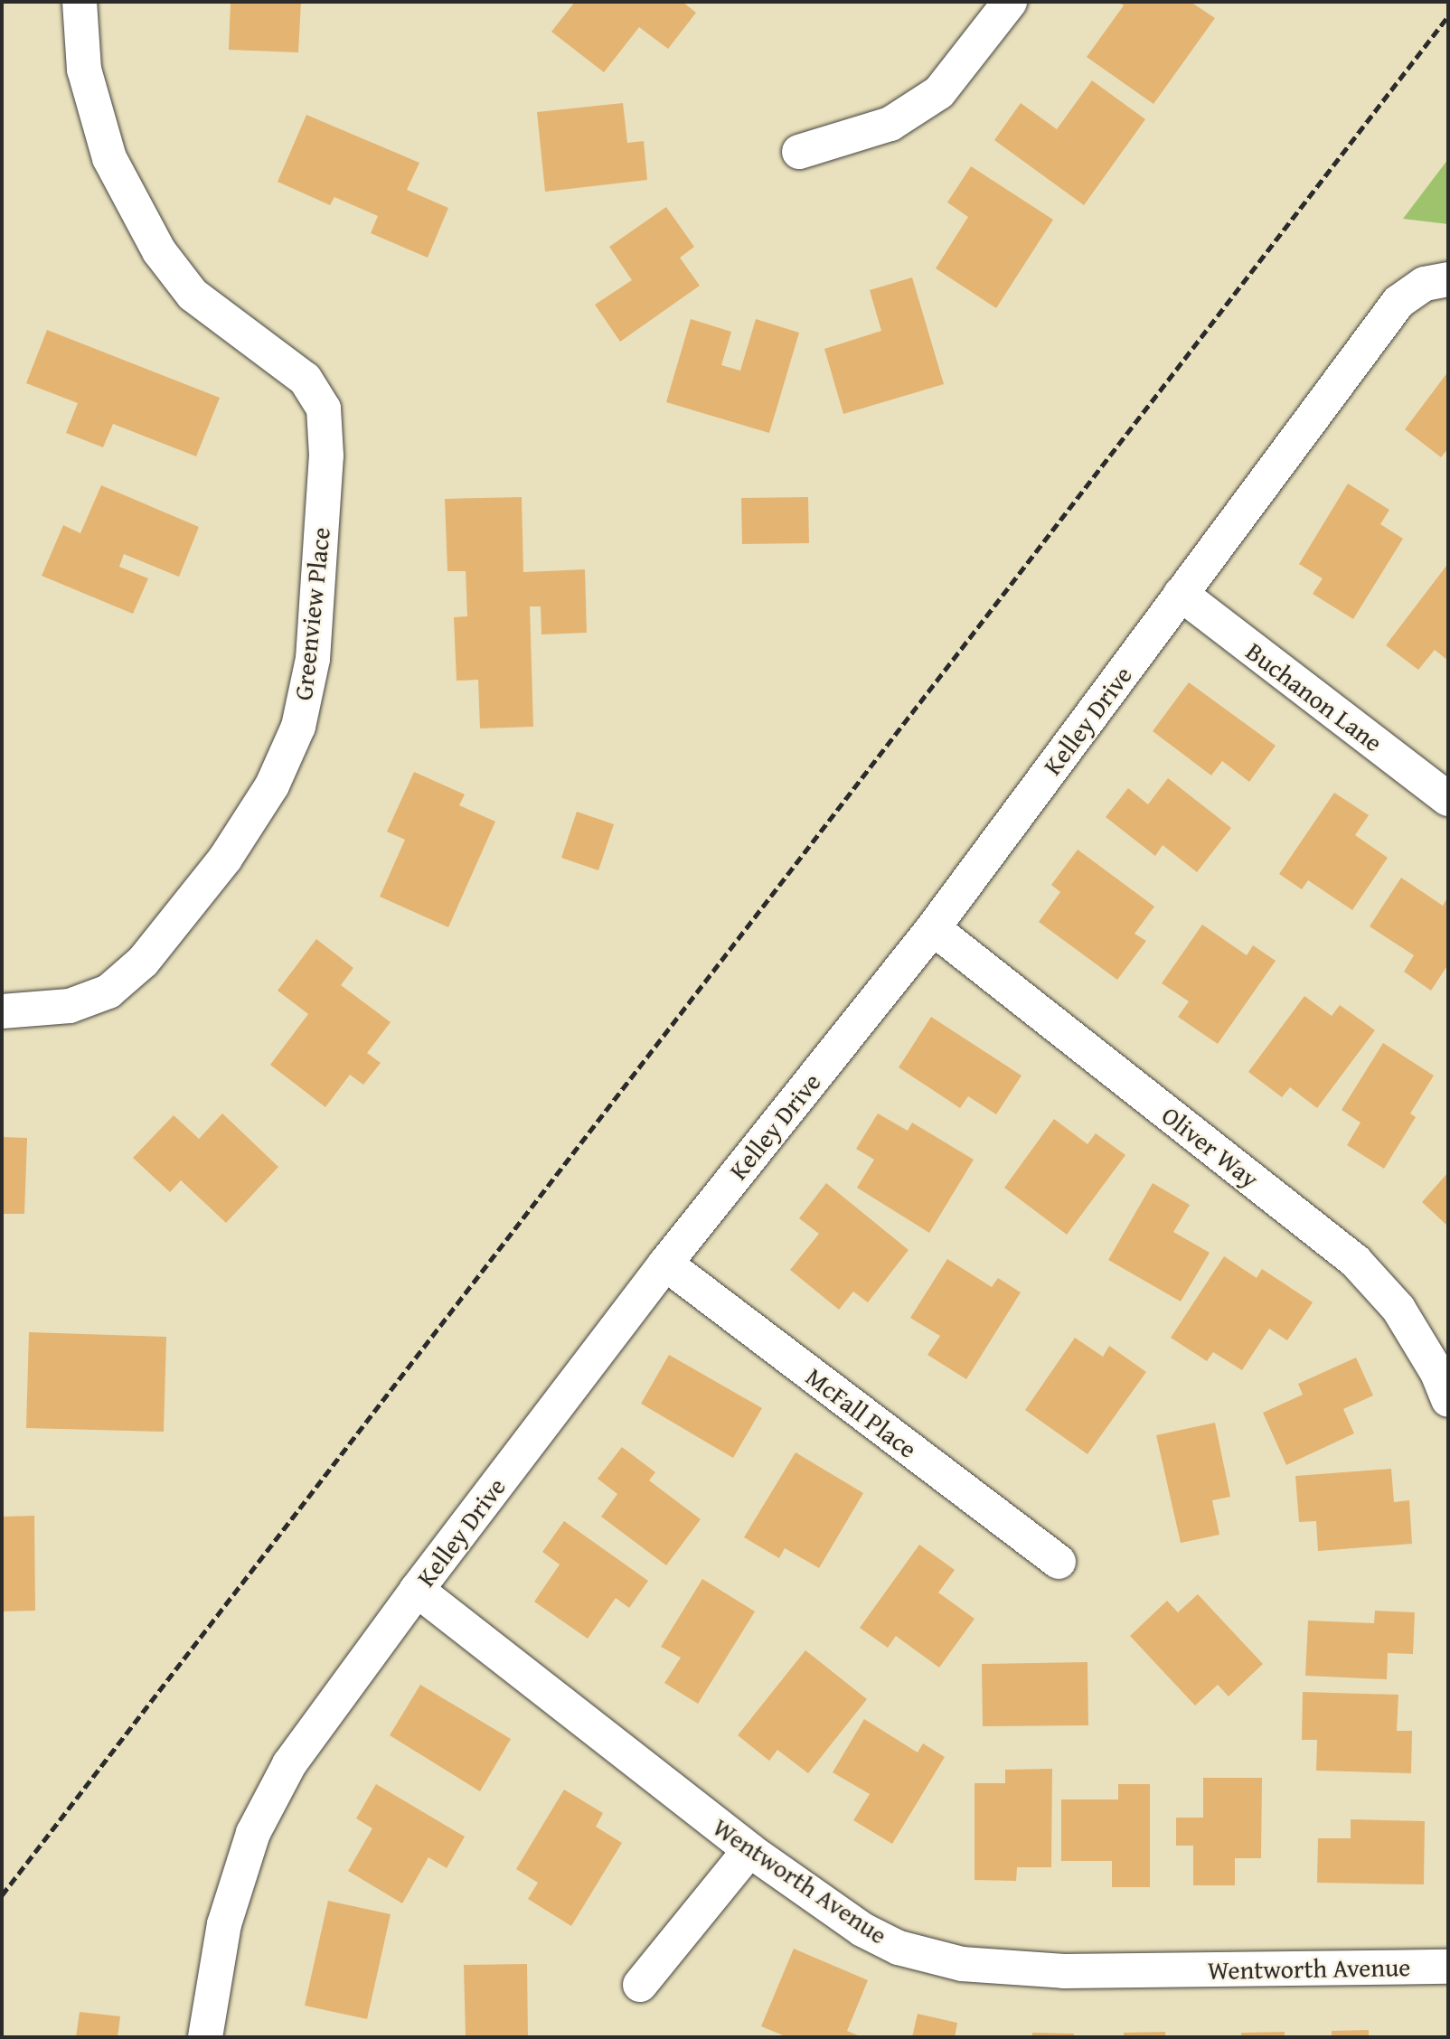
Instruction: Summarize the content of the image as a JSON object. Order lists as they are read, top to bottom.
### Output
{
  "streets": {
    "street": [
      "Greenview Place",
      "Buchanon Lane",
      "Kelley Drive",
      "Oliver Way",
      "McFall Place",
      "Wentworth Avenue"
    ]
  },
  "crossings": [
    ["Buchanon Lane", "Kelley Drive"],
    ["Kelley Drive", "Oliver Way"],
    ["Kelley Drive", "McFall Place"],
    ["Kelley Drive", "Wentworth Avenue"]
  ]
}
